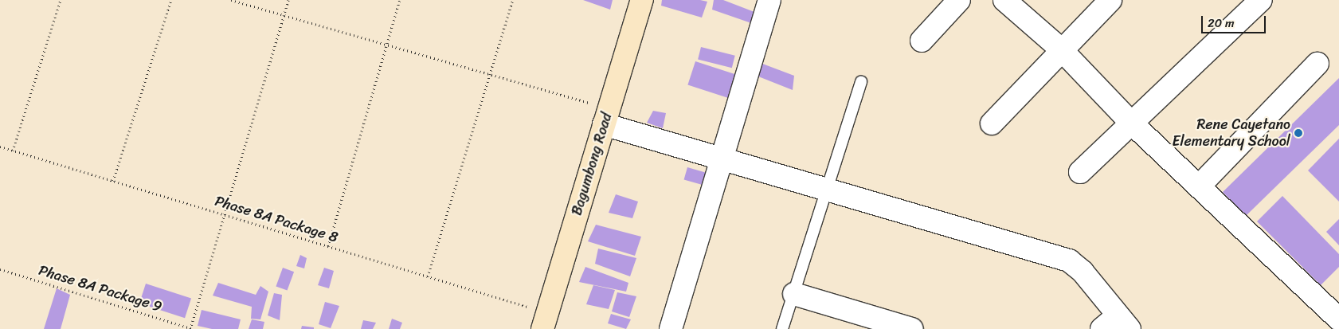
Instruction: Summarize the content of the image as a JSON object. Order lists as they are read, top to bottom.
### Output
{
  "streets": {
    "street": ["Bagumbong Road"],
    "path": ["Phase 8A Package 8", "Phase 8A Package 9"]
  },
  "crossings": [
    ["Bagumbong Road", "Phase 8A Package 8"]
  ],
  "places": ["Rene Cayetano Elementary School"],
  "scale_bar": "20 m"
}
